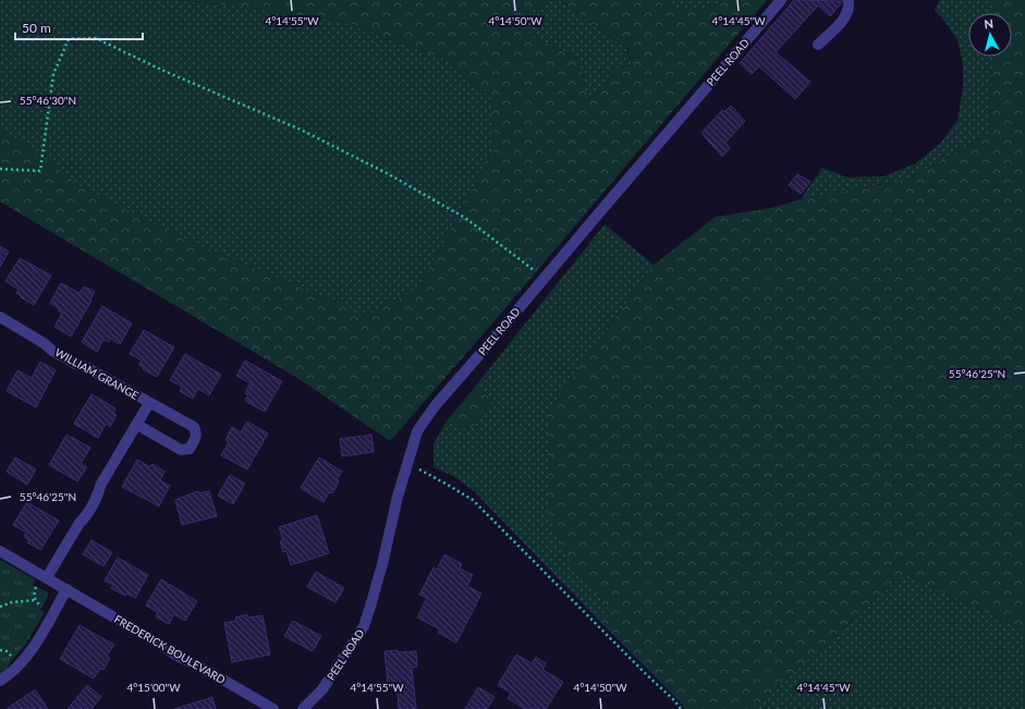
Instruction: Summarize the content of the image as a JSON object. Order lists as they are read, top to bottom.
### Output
{
  "streets": {
    "street": ["PEEL ROAD", "WILLIAM GRANGE", "FREDERICK BOULEVARD"]
  },
  "crossings": [
    ["WILLIAM GRANGE", "FREDERICK BOULEVARD"]
  ],
  "scale_bar": "50 m",
  "north": "top",
  "coordinates": [
    "4°14'55\"W",
    "4°14'50\"W",
    "4°14'45\"W",
    "55°46'30\"N",
    "55°46'25\"N",
    "4°15'00\"W"
  ]
}
